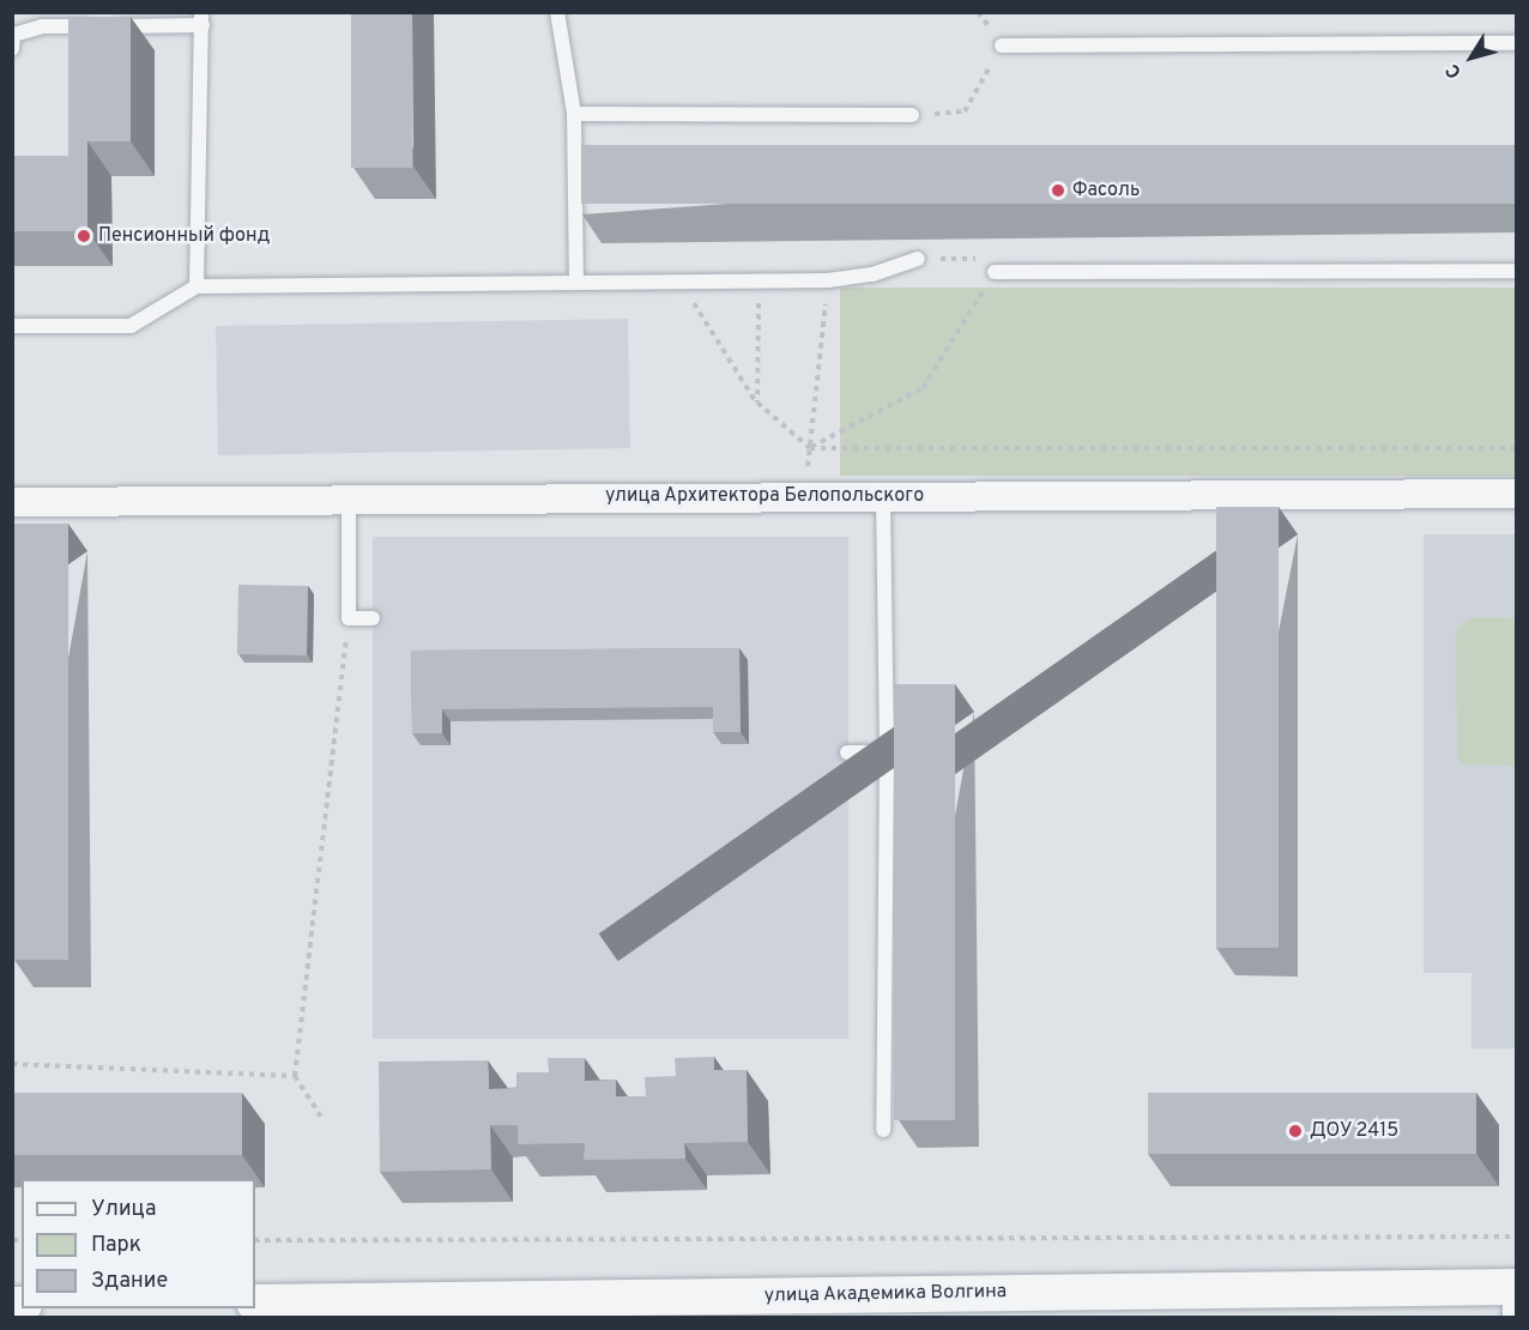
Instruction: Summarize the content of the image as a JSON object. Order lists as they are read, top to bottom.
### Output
{
  "streets": {
    "street": ["улица Архитектора Белопольского", "улица Академика Волгина"]
  },
  "places": ["Фасоль", "Пенсионный фонд", "ДОУ 2415"],
  "legend": ["Улица", "Парк", "Здание"],
  "north": "bottom left"
}
